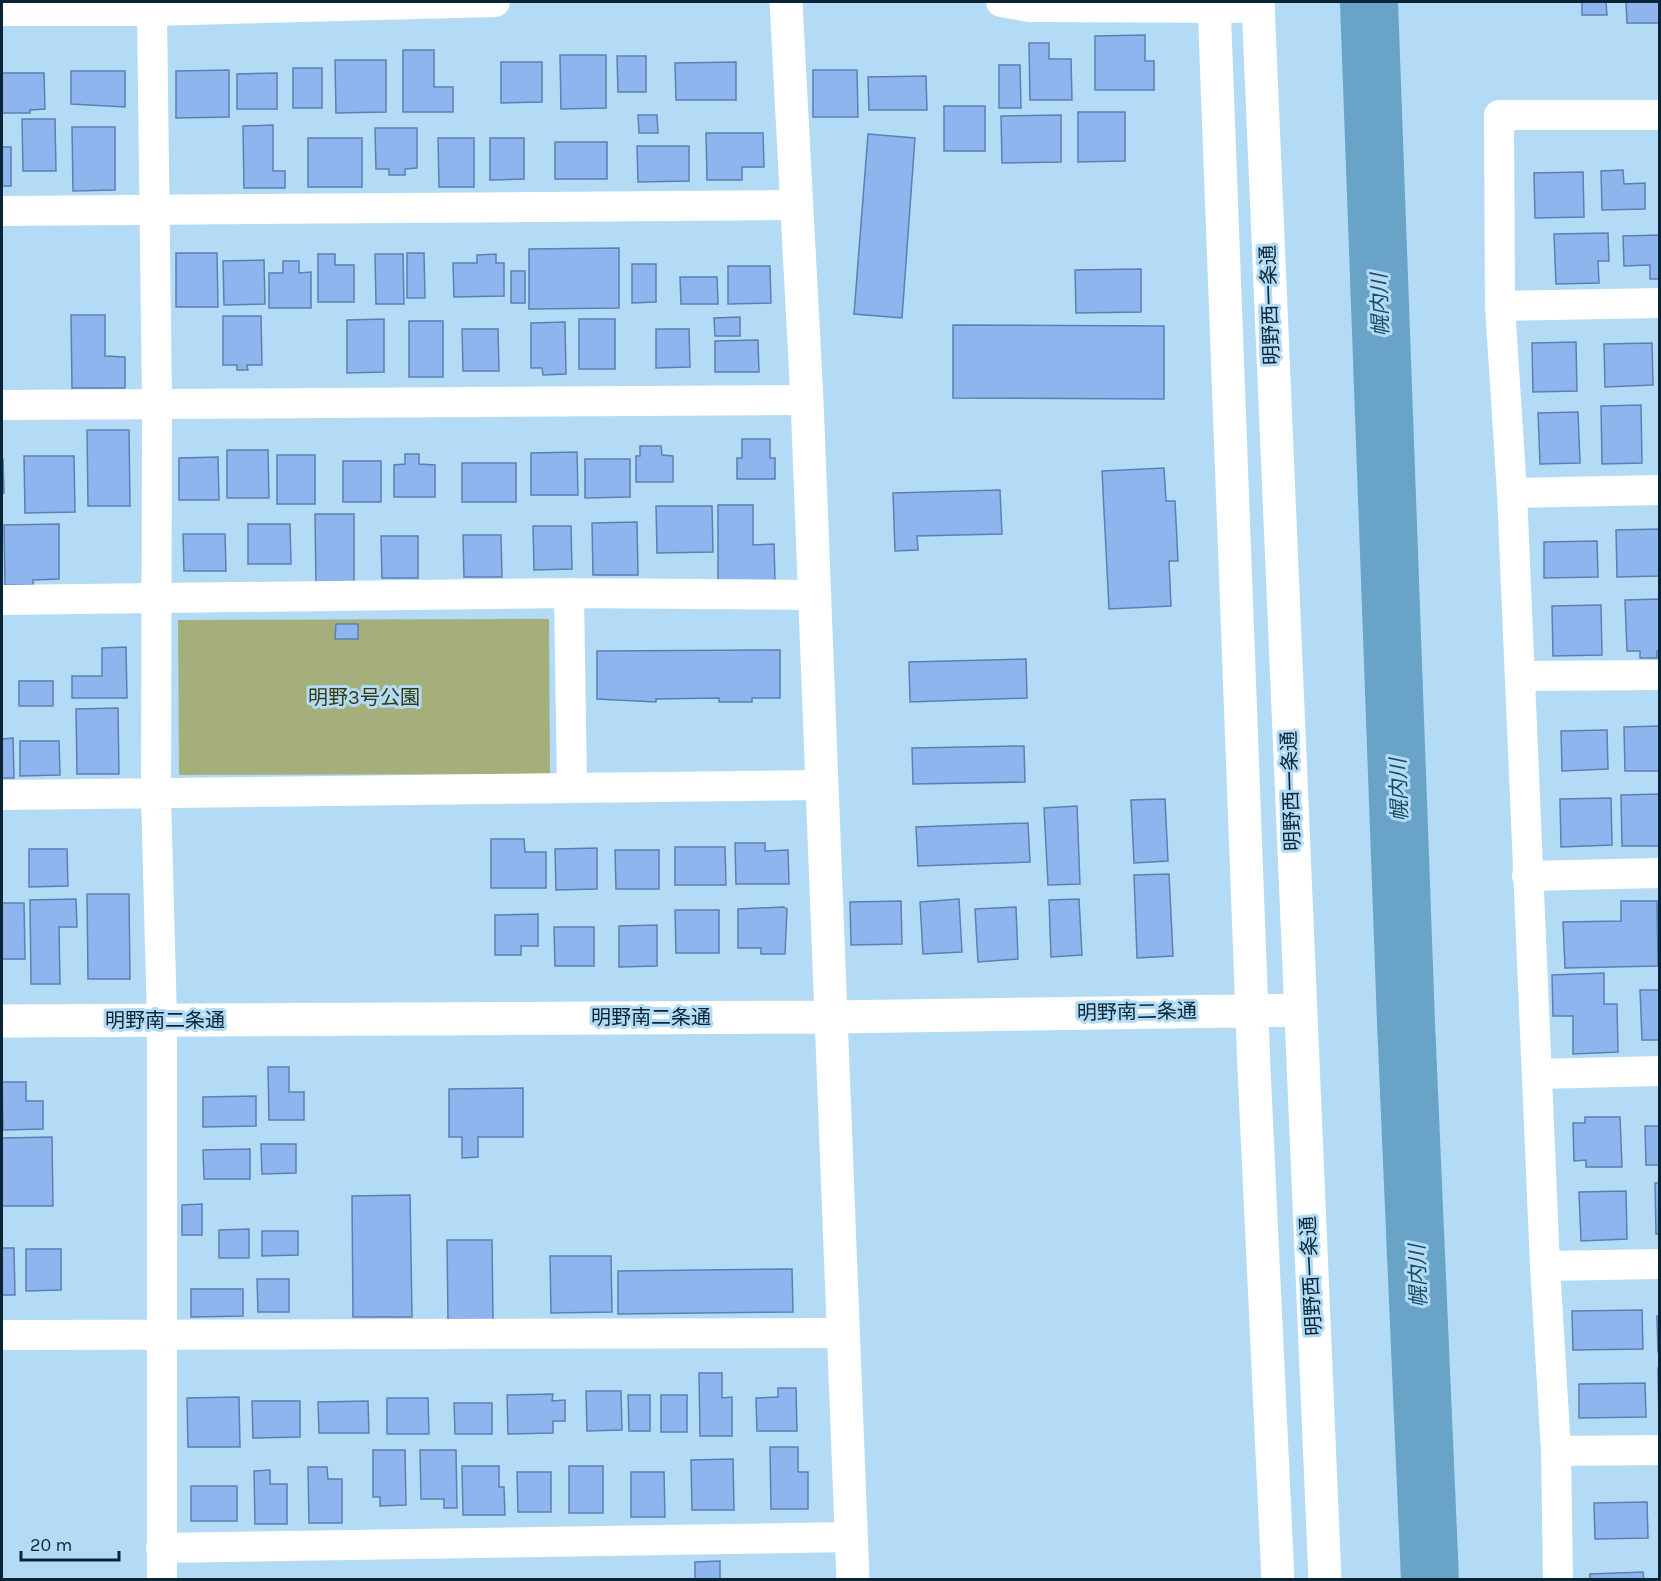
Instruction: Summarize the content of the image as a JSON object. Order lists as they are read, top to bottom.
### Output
{
  "streets": {
    "street": ["明野西一条通", "明野南二条通"]
  },
  "crossings": [
    ["明野西一条通", "明野南二条通"]
  ],
  "water": ["幌内川"],
  "parks": ["明野3号公園"],
  "scale_bar": "20 m"
}
